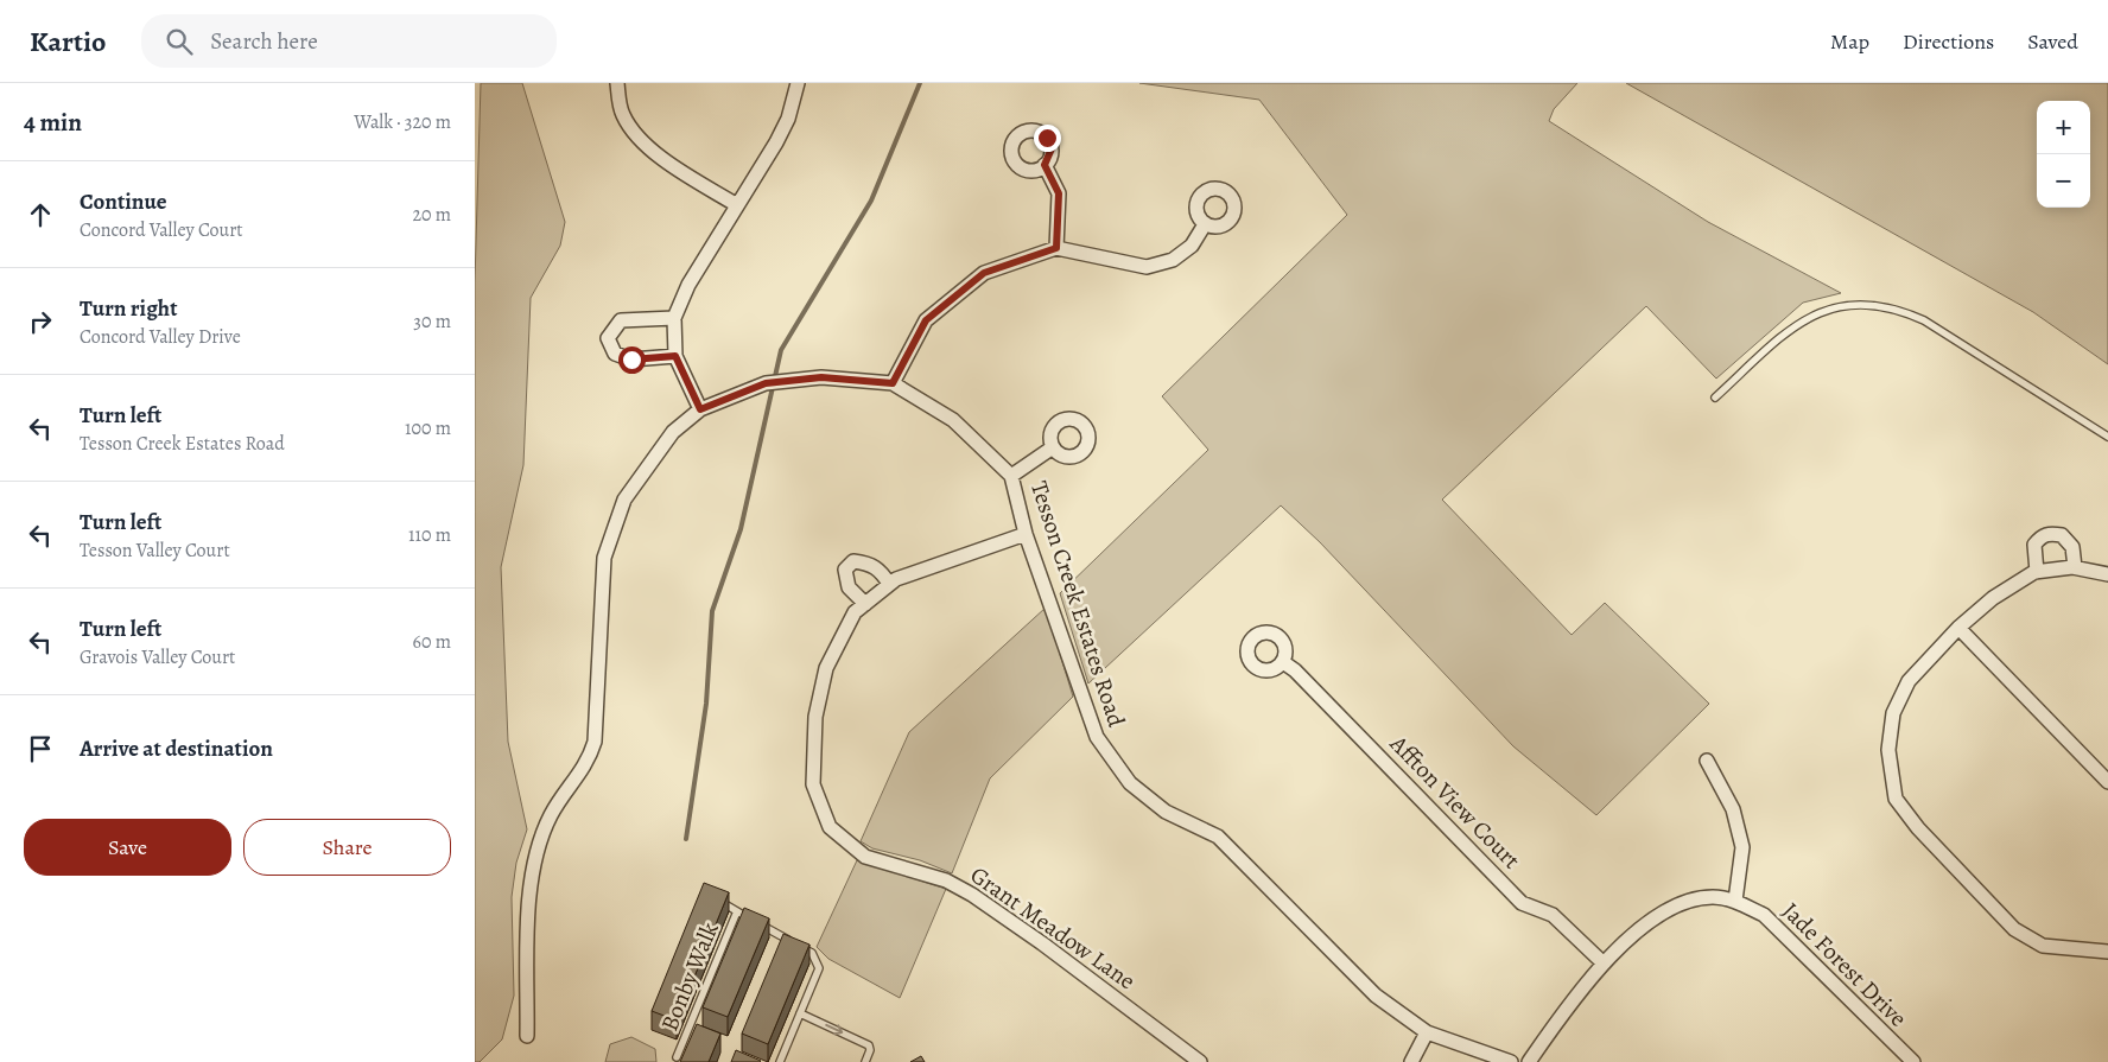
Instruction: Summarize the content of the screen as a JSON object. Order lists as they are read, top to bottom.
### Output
{
  "streets": {
    "street": [
      "Tesson Creek Estates Road",
      "Affton View Court",
      "Grant Meadow Lane",
      "Jade Forest Drive"
    ],
    "lane": ["Bonby Walk"]
  },
  "crossings": [
    ["Tesson Creek Estates Road", "Grant Meadow Lane"],
    ["Affton View Court", "Jade Forest Drive"]
  ],
  "page": {
    "header": "Kartio",
    "search": "Search here",
    "nav": ["Map", "Directions", "Saved"],
    "heading": ["4 min", "Walk · 320 m"],
    "map_buttons": ["+", "−"],
    "list": [
      ["Continue", "Concord Valley Court", "20 m"],
      ["Turn right", "Concord Valley Drive", "30 m"],
      ["Turn left", "Tesson Creek Estates Road", "100 m"],
      ["Turn left", "Tesson Valley Court", "110 m"],
      ["Turn left", "Gravois Valley Court", "60 m"],
      "Arrive at destination"
    ],
    "buttons": ["Save", "Share"]
  }
}
